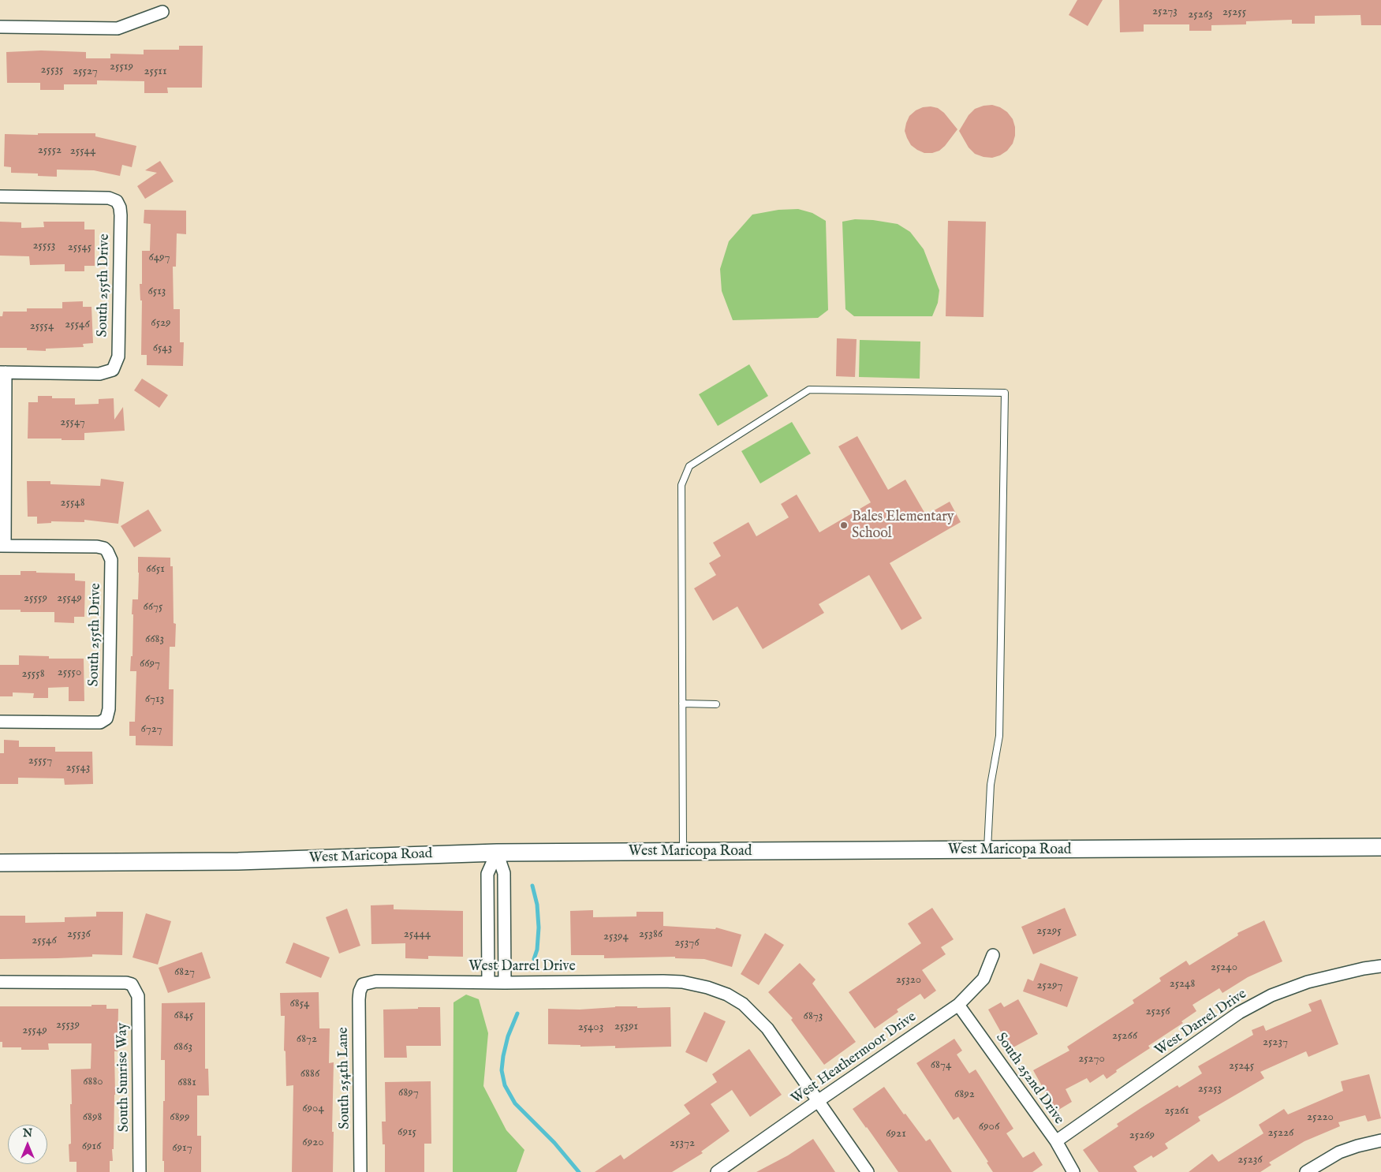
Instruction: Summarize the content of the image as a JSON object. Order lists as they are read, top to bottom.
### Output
{
  "streets": {
    "street": [
      "South 255th Drive",
      "West Maricopa Road",
      "West Darrel Drive",
      "West Heathermoor Drive",
      "South Sunrise Way",
      "South 254th Lane",
      "South 252nd Drive"
    ]
  },
  "crossings": [
    ["West Darrel Drive", "West Heathermoor Drive"],
    ["West Darrel Drive", "South 254th Lane"],
    ["West Darrel Drive", "South 252nd Drive"],
    ["West Heathermoor Drive", "South 252nd Drive"]
  ],
  "places": ["Bales Elementary School"],
  "house_numbers": [
    "25273",
    "25255",
    "25263",
    "25519",
    "25535",
    "25527",
    "25511",
    "25552",
    "25544",
    "25553",
    "25545",
    "6497",
    "6513",
    "6529",
    "25546",
    "25554",
    "6543",
    "25547",
    "25548",
    "6651",
    "25559",
    "25549",
    "6675",
    "6683",
    "6697",
    "25550",
    "25558",
    "6713",
    "6727",
    "25557",
    "25543",
    "25295",
    "25536",
    "25444",
    "25386",
    "25394",
    "25546",
    "25376",
    "25240",
    "6827",
    "25320",
    "25248",
    "25297",
    "6854",
    "25256",
    "6845",
    "6873",
    "25539",
    "25391",
    "25403",
    "25549",
    "25266",
    "6872",
    "25237",
    "6863",
    "25270",
    "6874",
    "25245",
    "6886",
    "6880",
    "6881",
    "25253",
    "6897",
    "6892",
    "6904",
    "25261",
    "6898",
    "6899",
    "25220",
    "6906",
    "6915",
    "25226",
    "6921",
    "25269",
    "6920",
    "25372",
    "6916",
    "6917",
    "25236"
  ],
  "north": "top"
}
